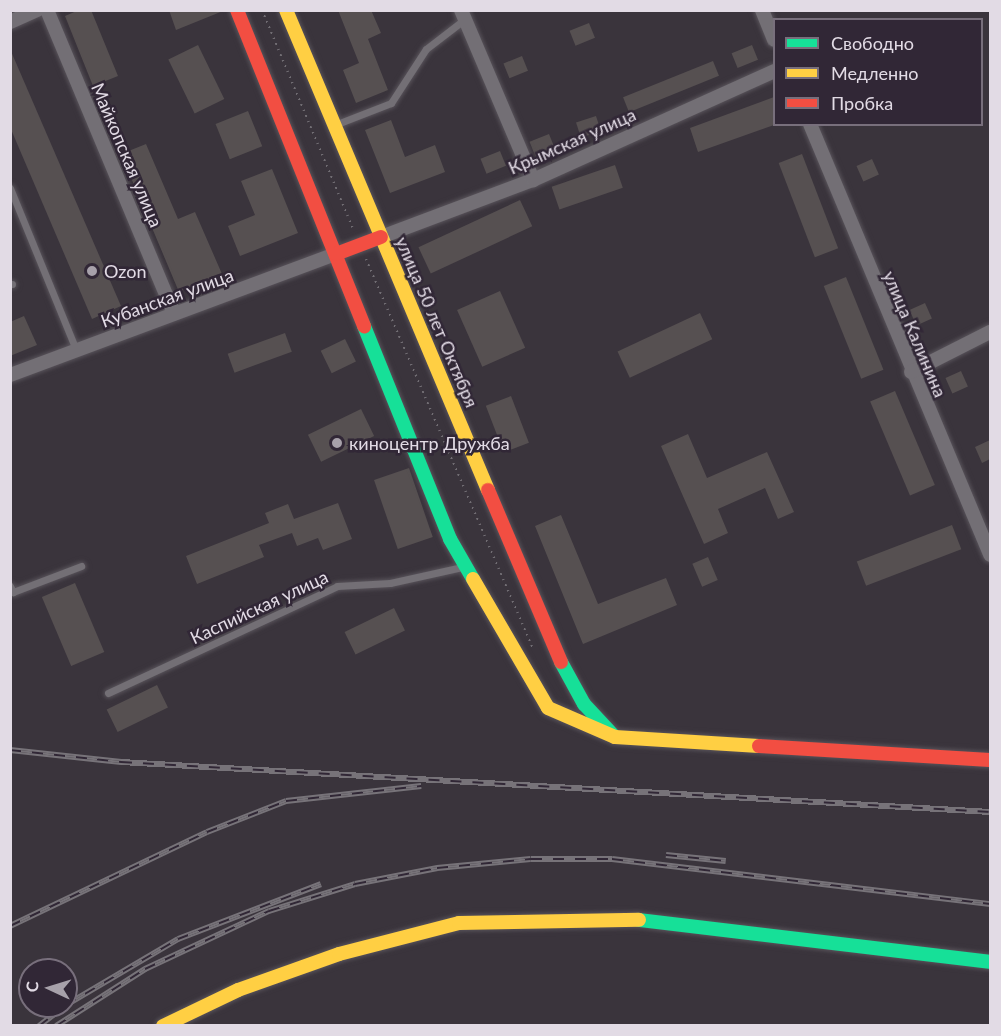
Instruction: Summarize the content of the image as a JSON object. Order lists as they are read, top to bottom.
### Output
{
  "streets": {
    "street": [
      "Крымская улица",
      "Майкопская улица",
      "Кубанская улица",
      "улица 50 лет Октября",
      "улица Калинина"
    ],
    "lane": ["Каспийская улица"]
  },
  "crossings": [
    ["Крымская улица", "улица 50 лет Октября"],
    ["Майкопская улица", "Кубанская улица"]
  ],
  "places": ["Ozon", "киноцентр Дружба"],
  "legend": ["Свободно", "Медленно", "Пробка"],
  "north": "left"
}
